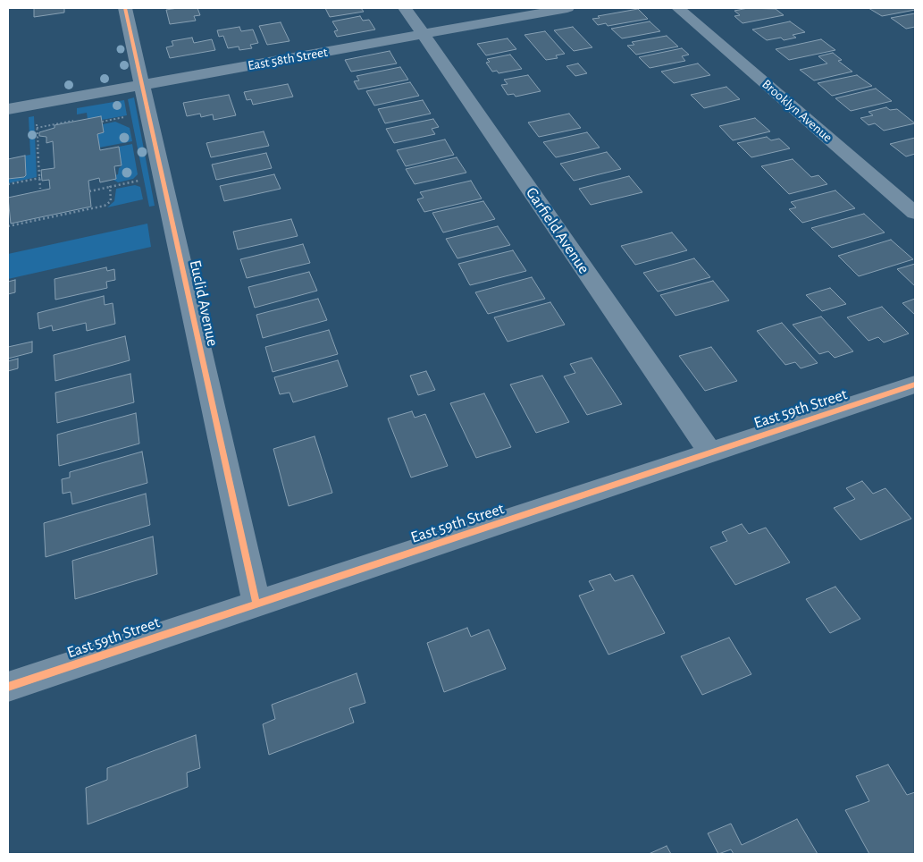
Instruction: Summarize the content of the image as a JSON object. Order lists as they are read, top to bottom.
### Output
{
  "streets": {
    "street": [
      "East 58th Street",
      "Brooklyn Avenue",
      "Garfield Avenue",
      "Euclid Avenue",
      "East 59th Street"
    ]
  },
  "crossings": [
    ["East 58th Street", "Garfield Avenue"],
    ["East 58th Street", "Euclid Avenue"],
    ["Garfield Avenue", "East 59th Street"],
    ["Euclid Avenue", "East 59th Street"]
  ]
}
